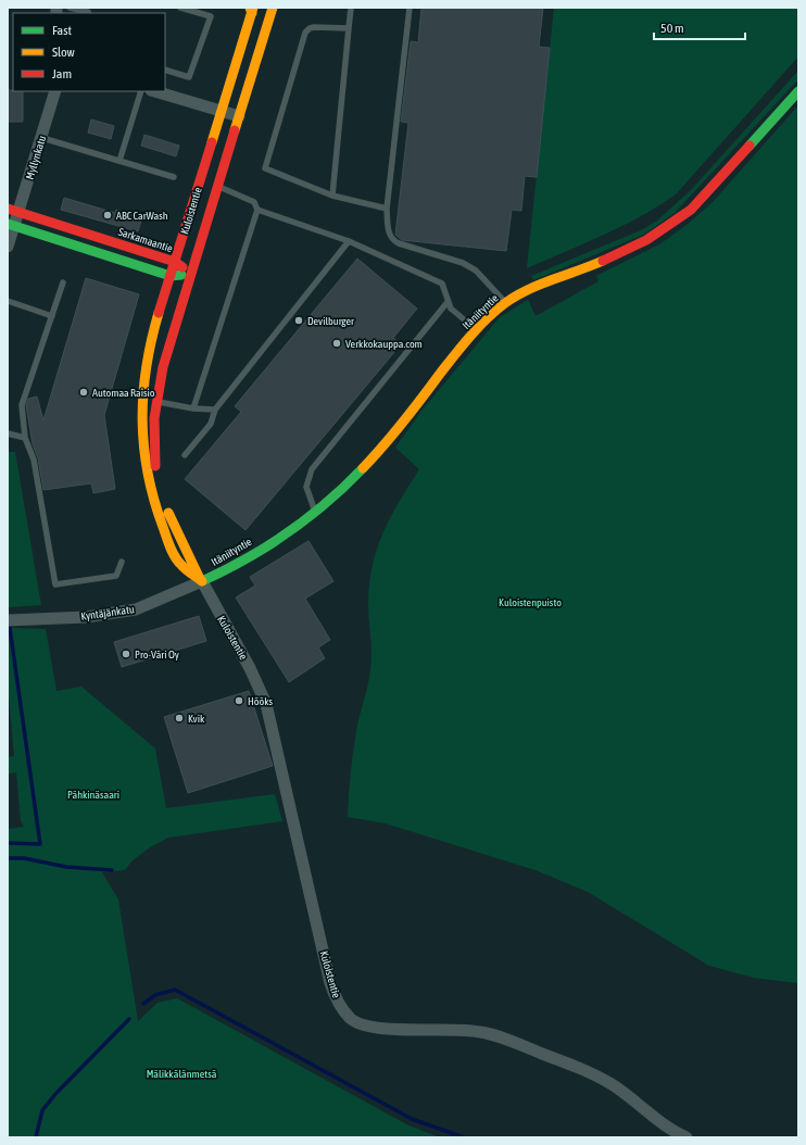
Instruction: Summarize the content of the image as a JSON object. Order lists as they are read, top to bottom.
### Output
{
  "streets": {
    "street": [
      "Myllynkatu",
      "Kuloistentie",
      "Sarkamaantie",
      "Itäniityntie",
      "Kyntäjänkatu"
    ]
  },
  "crossings": [
    ["Myllynkatu", "Sarkamaantie"],
    ["Kuloistentie", "Sarkamaantie"],
    ["Kuloistentie", "Itäniityntie"],
    ["Kuloistentie", "Kyntäjänkatu"],
    ["Itäniityntie", "Kyntäjänkatu"]
  ],
  "parks": ["Kuloistenpuisto", "Pähkinäsaari", "Mälikkälänmetsä"],
  "places": [
    "ABC CarWash",
    "Devilburger",
    "Verkkokauppa.com",
    "Automaa Raisio",
    "Pro-Väri Oy",
    "Hööks",
    "Kvik"
  ],
  "legend": ["Fast", "Slow", "Jam"],
  "scale_bar": "50 m"
}
